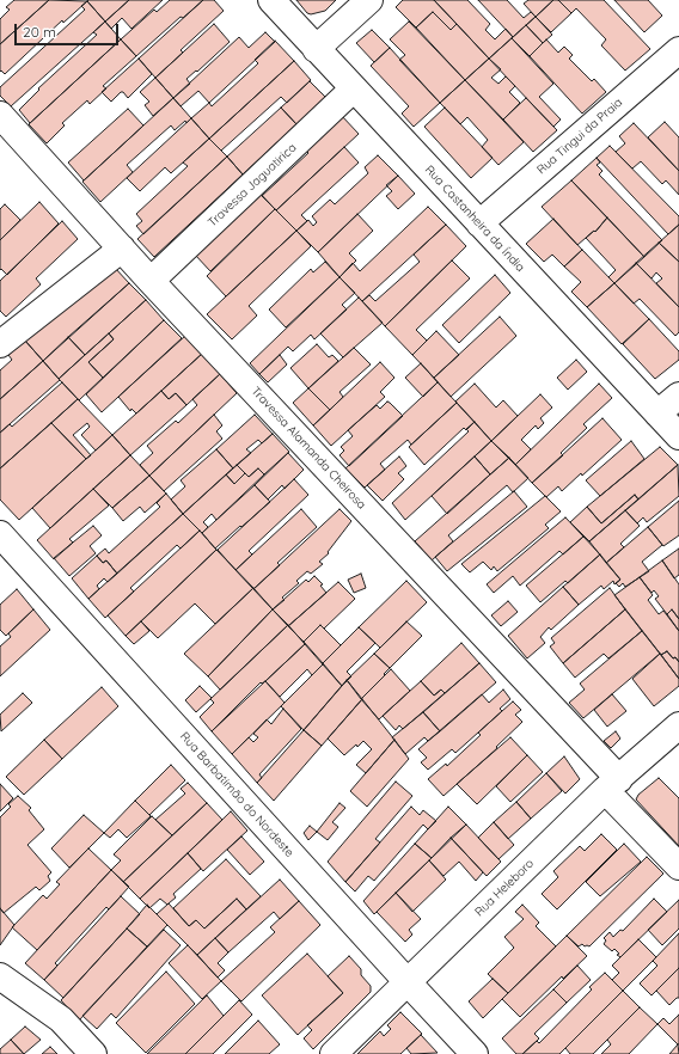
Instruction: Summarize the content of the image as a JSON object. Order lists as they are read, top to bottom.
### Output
{
  "streets": {
    "street": [
      "Rua Tingui da Praia",
      "Travessa Jaguatirica",
      "Rua Castanheira da Índia",
      "Travessa Alamanda Cheirosa",
      "Rua Barbatimão do Nordeste",
      "Rua Heleboro"
    ]
  },
  "crossings": [
    ["Rua Tingui da Praia", "Rua Castanheira da Índia"],
    ["Travessa Jaguatirica", "Rua Castanheira da Índia"],
    ["Travessa Jaguatirica", "Travessa Alamanda Cheirosa"],
    ["Travessa Alamanda Cheirosa", "Rua Heleboro"],
    ["Rua Barbatimão do Nordeste", "Rua Heleboro"]
  ],
  "scale_bar": "20 m"
}
